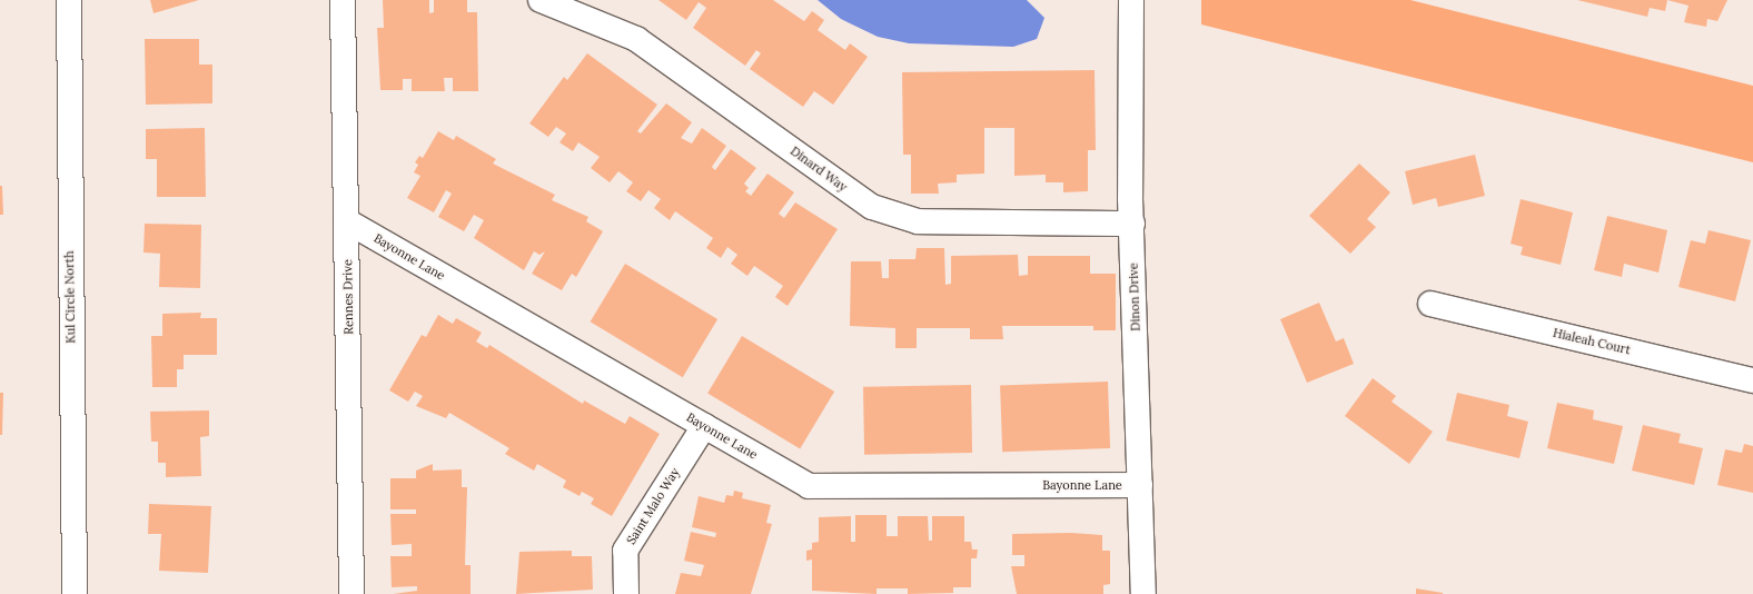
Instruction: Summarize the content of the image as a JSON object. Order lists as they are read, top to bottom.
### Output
{
  "streets": {
    "street": [
      "Dinard Way",
      "Bayonne Lane",
      "Kul Circle North",
      "Rennes Drive",
      "Dinon Drive",
      "Hialeah Court",
      "Saint Malo Way"
    ]
  },
  "crossings": [
    ["Dinard Way", "Dinon Drive"],
    ["Bayonne Lane", "Rennes Drive"],
    ["Bayonne Lane", "Dinon Drive"],
    ["Bayonne Lane", "Saint Malo Way"]
  ]
}
